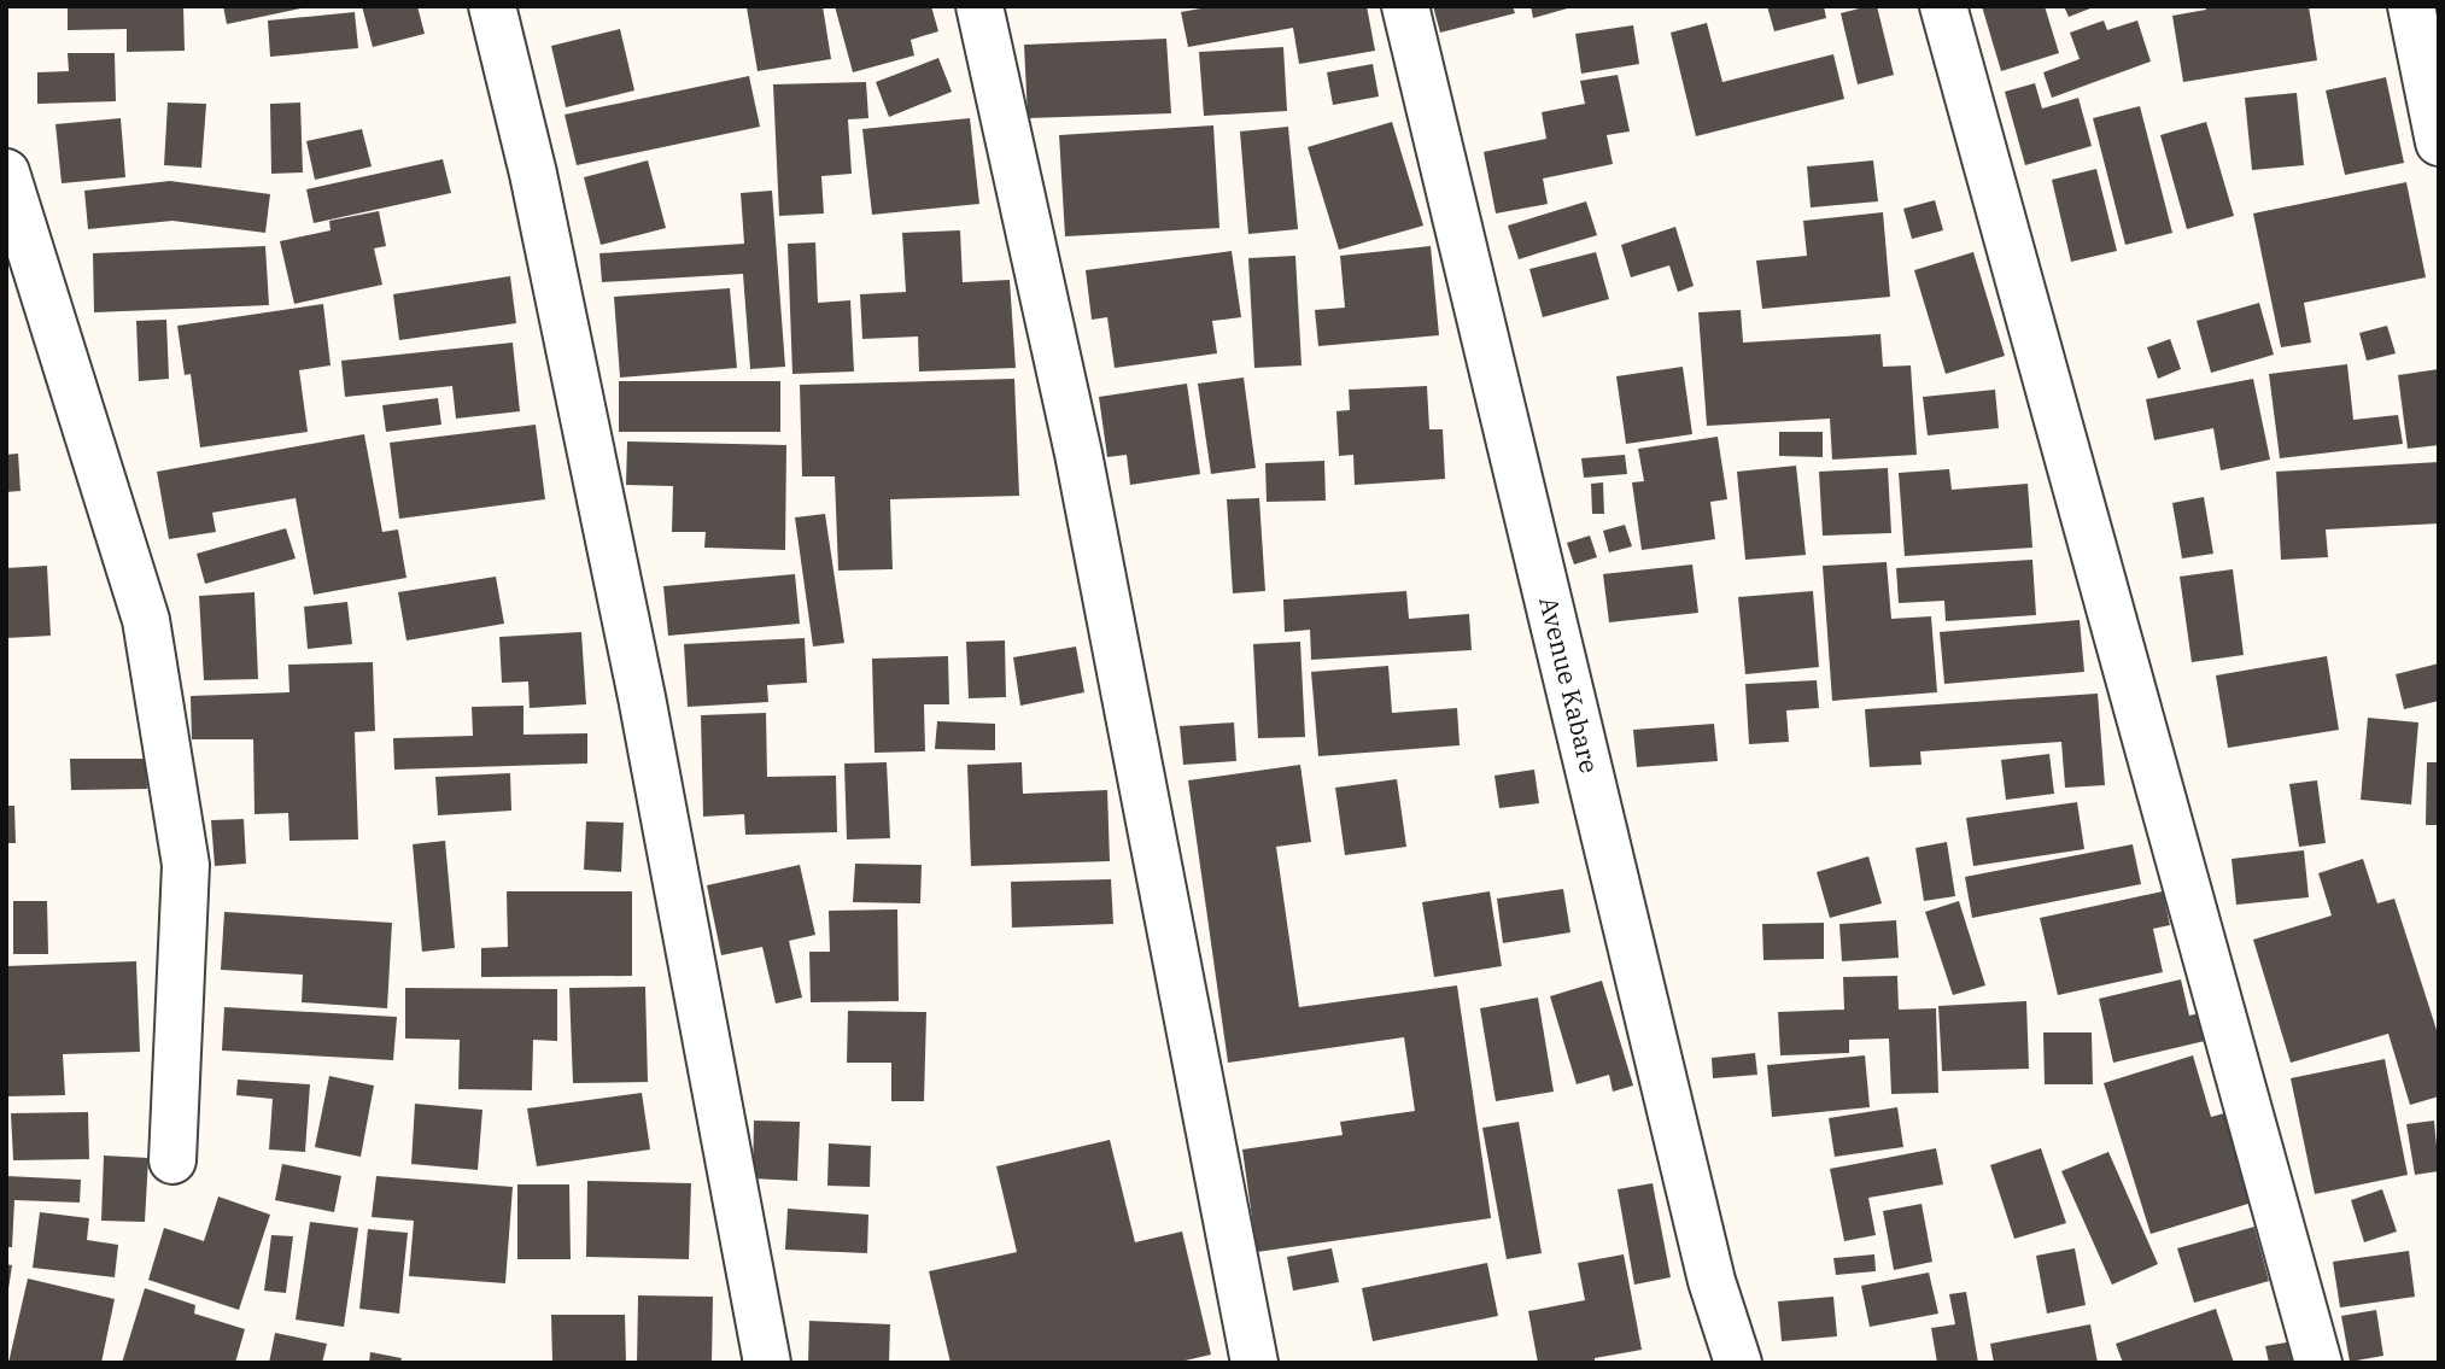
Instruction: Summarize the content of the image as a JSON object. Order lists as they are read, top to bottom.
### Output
{
  "streets": {
    "street": ["Avenue Kabare"]
  }
}
